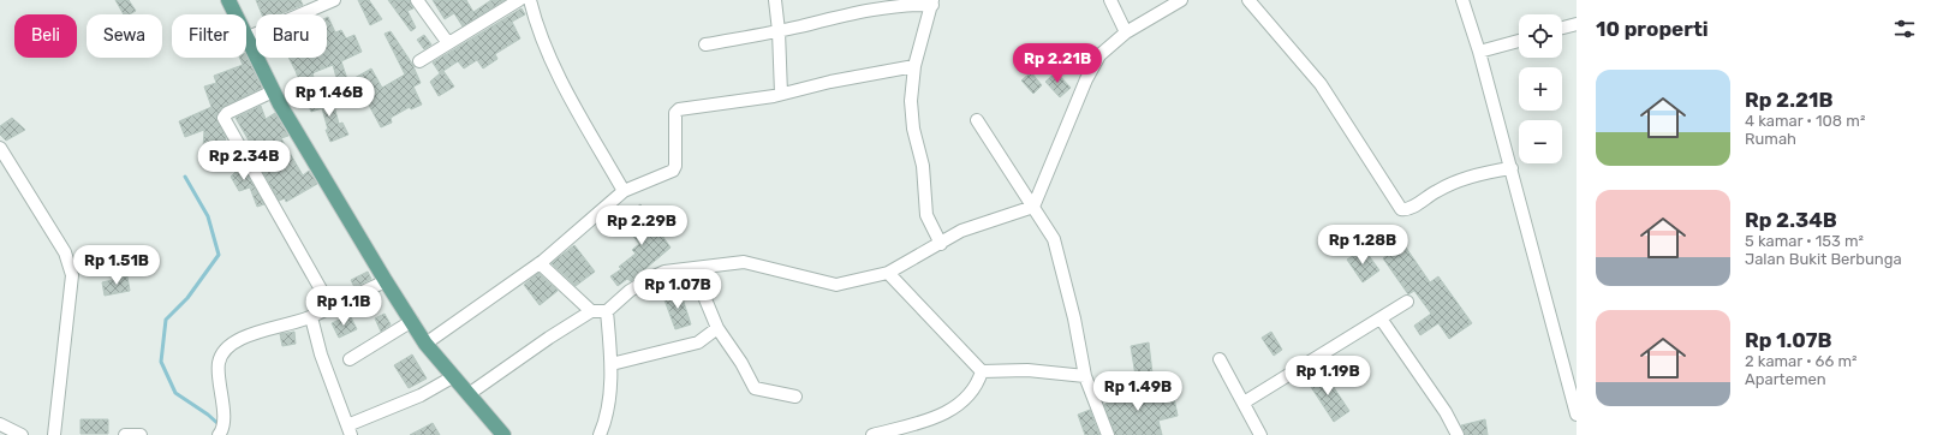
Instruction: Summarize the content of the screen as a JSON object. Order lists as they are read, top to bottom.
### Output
{
  "page": {
    "heading": "10 properti",
    "map_buttons": ["+", "−"],
    "chip": [
      "Beli",
      "Sewa",
      "Filter",
      "Baru"
    ],
    "price": [
      "Rp 2.21B",
      "Rp 1.46B",
      "Rp 2.34B",
      "Rp 2.29B",
      "Rp 1.28B",
      "Rp 1.51B",
      "Rp 1.07B",
      "Rp 1.1B",
      "Rp 1.19B",
      "Rp 1.49B"
    ],
    "list": [
      {
        "name": "Rp 2.21B",
        "note": "4 kamar · 108 m² · Rumah"
      },
      {
        "name": "Rp 2.34B",
        "note": "5 kamar · 153 m² · Jalan Bukit Berbunga"
      },
      {
        "name": "Rp 1.07B",
        "note": "2 kamar · 66 m² · Apartemen"
      }
    ]
  }
}
